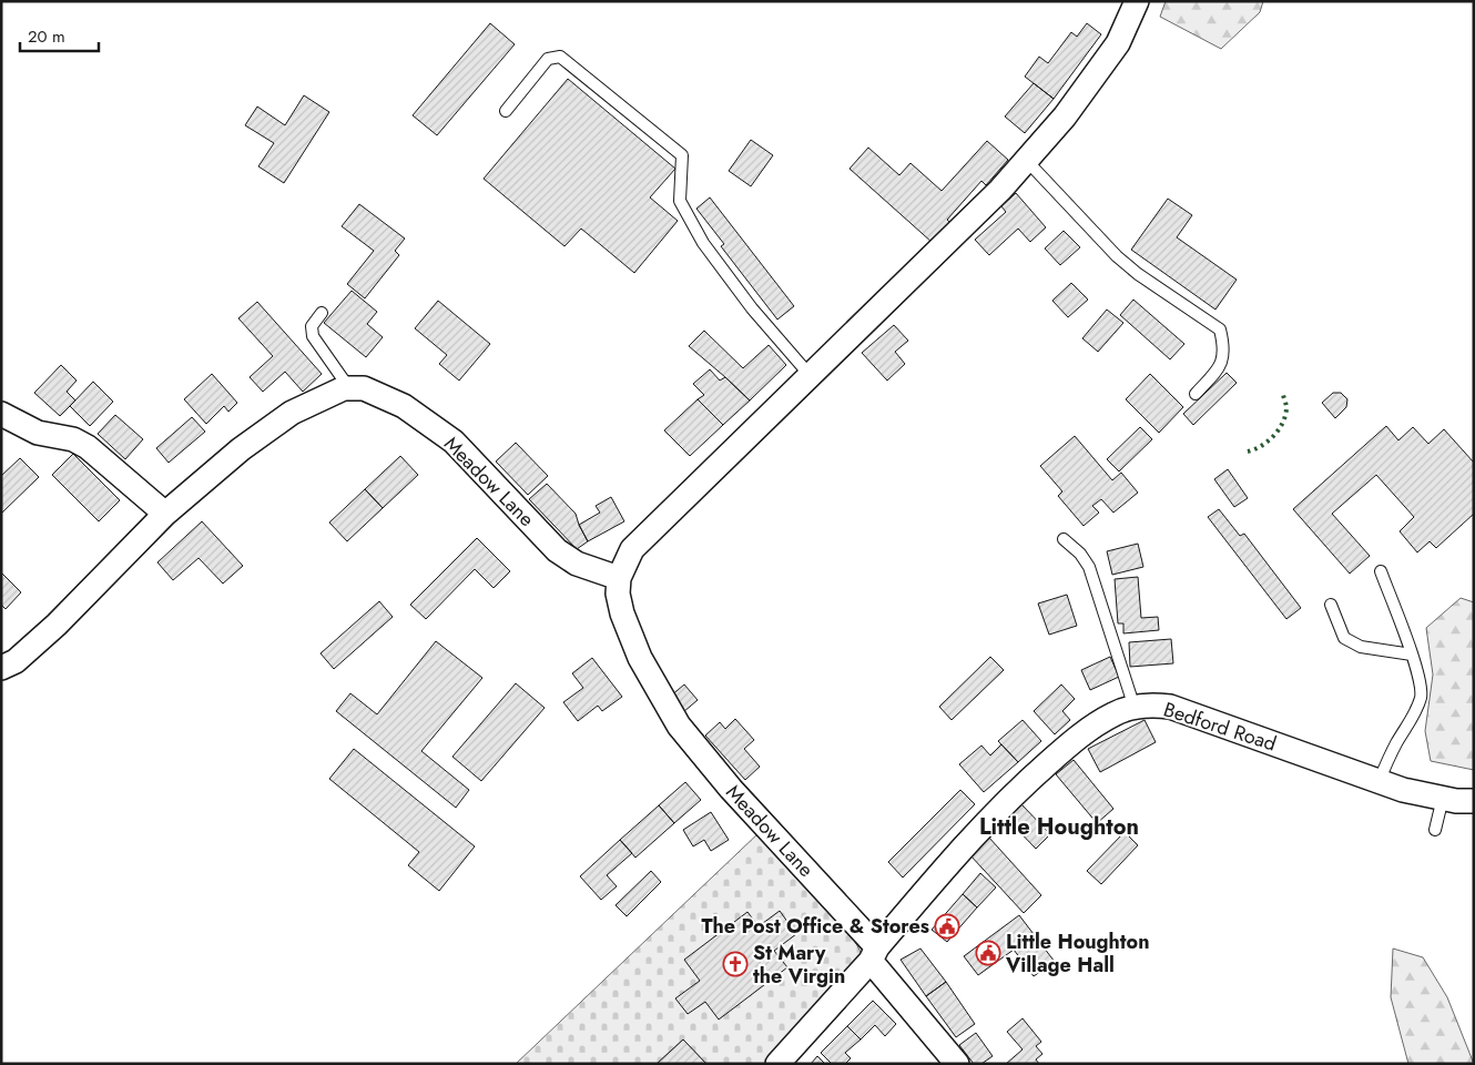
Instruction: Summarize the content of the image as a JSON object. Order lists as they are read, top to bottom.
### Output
{
  "streets": {
    "street": ["Meadow Lane", "Bedford Road"]
  },
  "crossings": [
    ["Meadow Lane", "Bedford Road"]
  ],
  "districts": ["Little Houghton"],
  "places": {
    "public building": ["The Post Office & Stores", "Little Houghton Village Hall"],
    "church": ["St Mary the Virgin"]
  },
  "scale_bar": "20 m"
}
